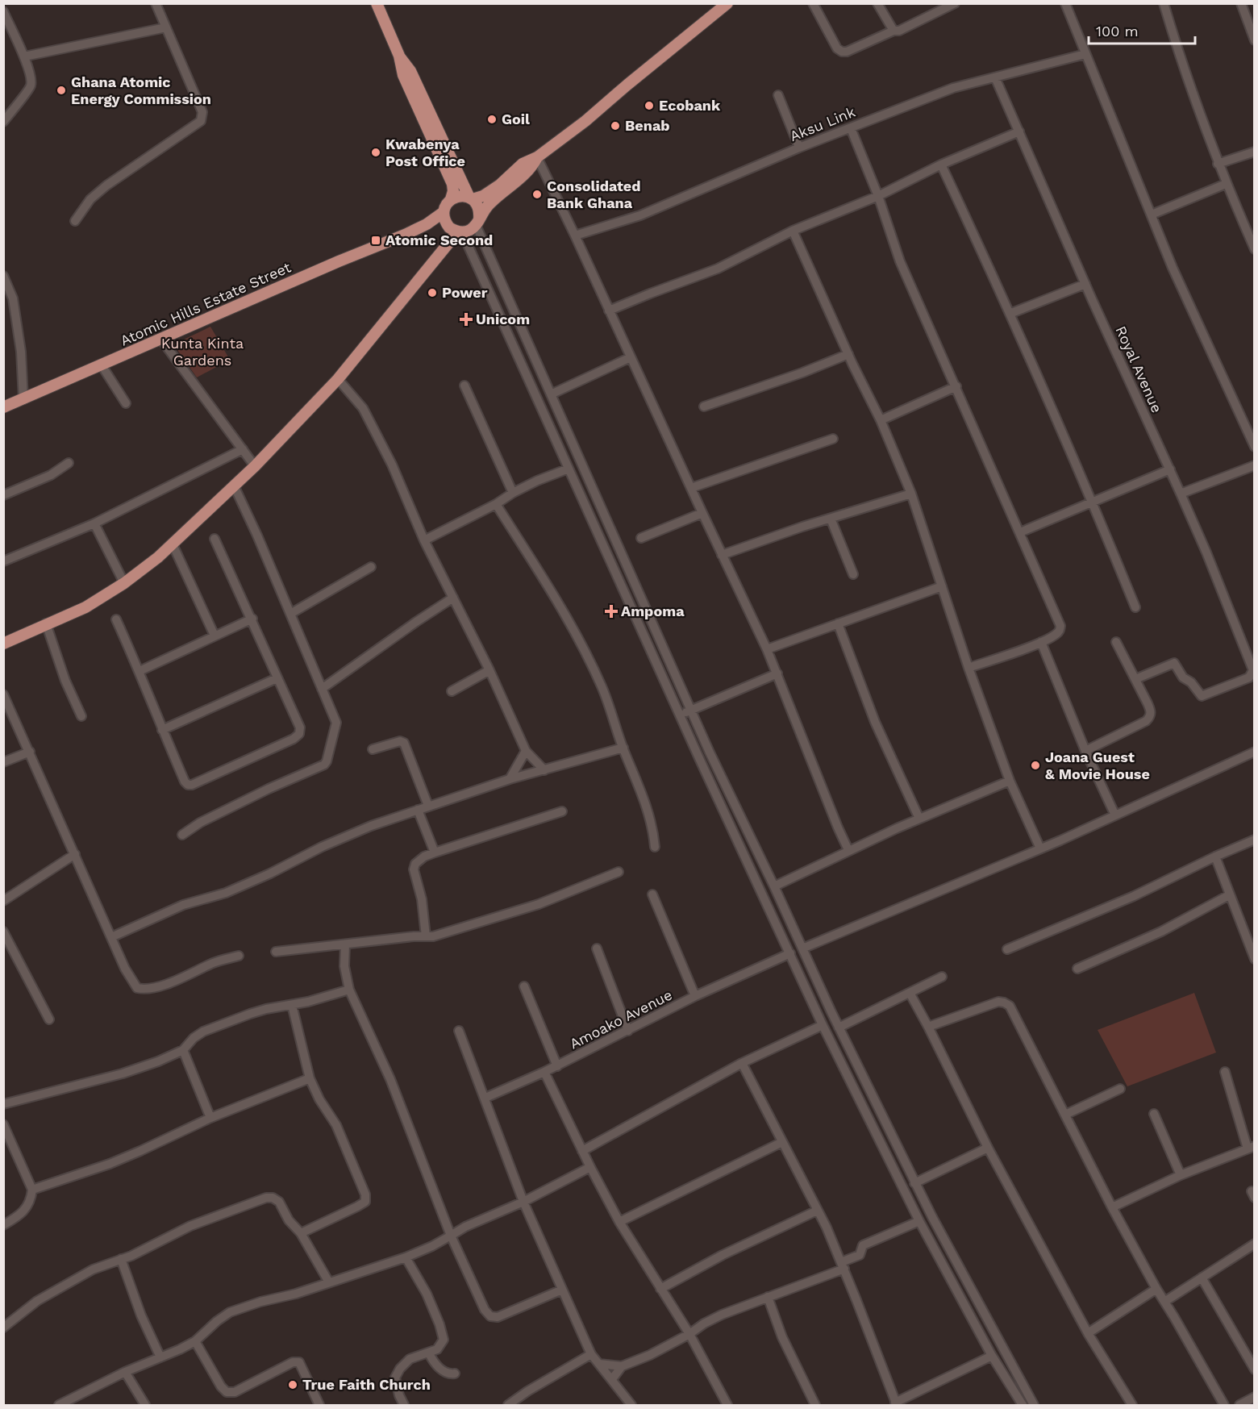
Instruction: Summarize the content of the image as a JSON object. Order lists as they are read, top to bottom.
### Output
{
  "streets": {
    "main road": ["Atomic Hills Estate Street"],
    "street": ["Aksu Link", "Royal Avenue", "Amoako Avenue"]
  },
  "crossings": [
    ["Aksu Link", "Royal Avenue"]
  ],
  "parks": ["Kunta Kinta Gardens"],
  "places": {
    "other": [
      "Ghana Atomic Energy Commission",
      "Ecobank",
      "Goil",
      "Benab",
      "Kwabenya Post Office",
      "Consolidated Bank Ghana",
      "Power",
      "Joana Guest & Movie House",
      "True Faith Church"
    ],
    "transit": ["Atomic Second"],
    "health": ["Unicom", "Ampoma"]
  },
  "scale_bar": "100 m"
}
